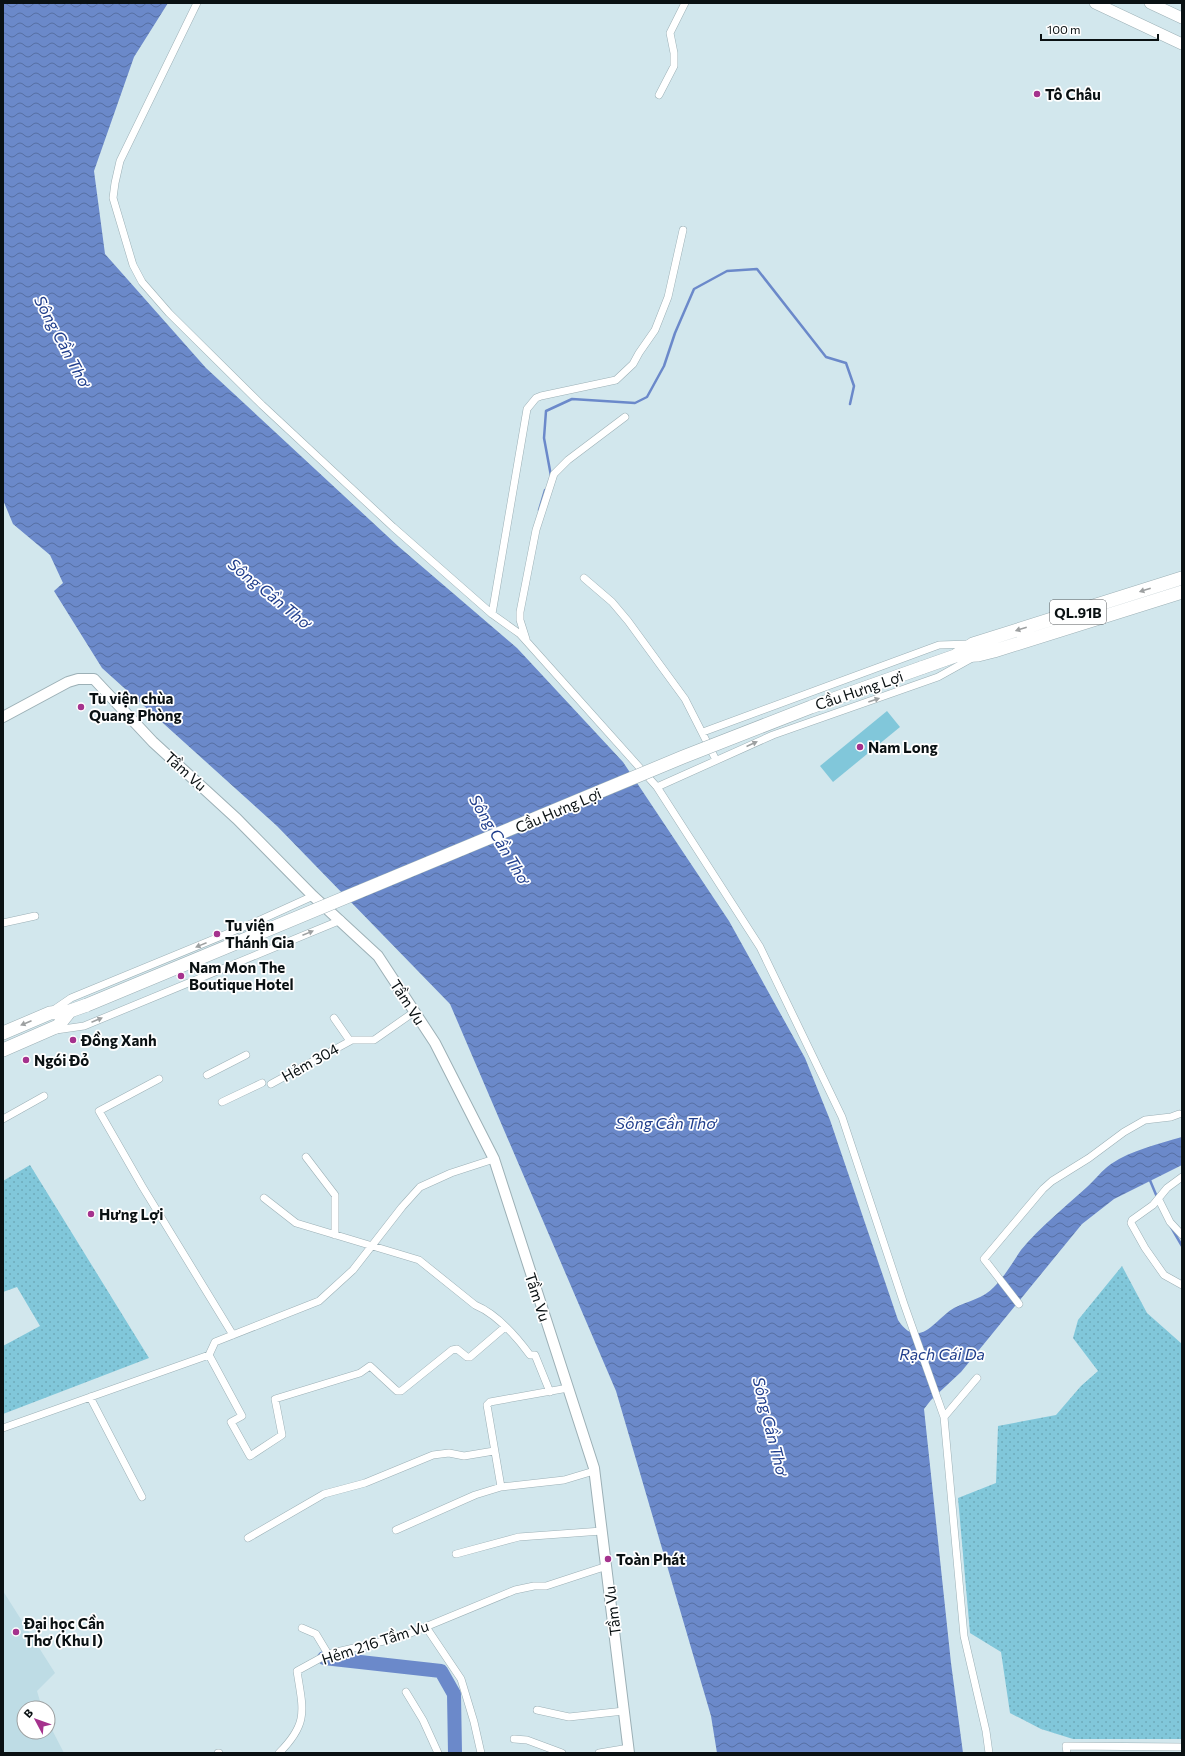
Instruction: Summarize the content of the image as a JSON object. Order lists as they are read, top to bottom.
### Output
{
  "streets": {
    "highway": ["QL.91B", "Cầu Hưng Lợi"],
    "street": ["Tầm Vu", "Hẻm 304", "Hẻm 216 Tầm Vu"]
  },
  "crossings": [
    ["QL.91B", "Cầu Hưng Lợi"],
    ["Tầm Vu", "Hẻm 304"],
    ["Tầm Vu", "Hẻm 216 Tầm Vu"]
  ],
  "water": ["Sông Cần Thơ", "Rạch Cái Da"],
  "places": [
    "Tô Châu",
    "Tu viện chùa Quang Phòng",
    "Nam Long",
    "Tu viện Thánh Gia",
    "Nam Mon The Boutique Hotel",
    "Đồng Xanh",
    "Ngói Đỏ",
    "Hưng Lợi",
    "Toàn Phát",
    "Đại học Cần Thơ (Khu I)"
  ],
  "scale_bar": "100 m",
  "north": "top left"
}
